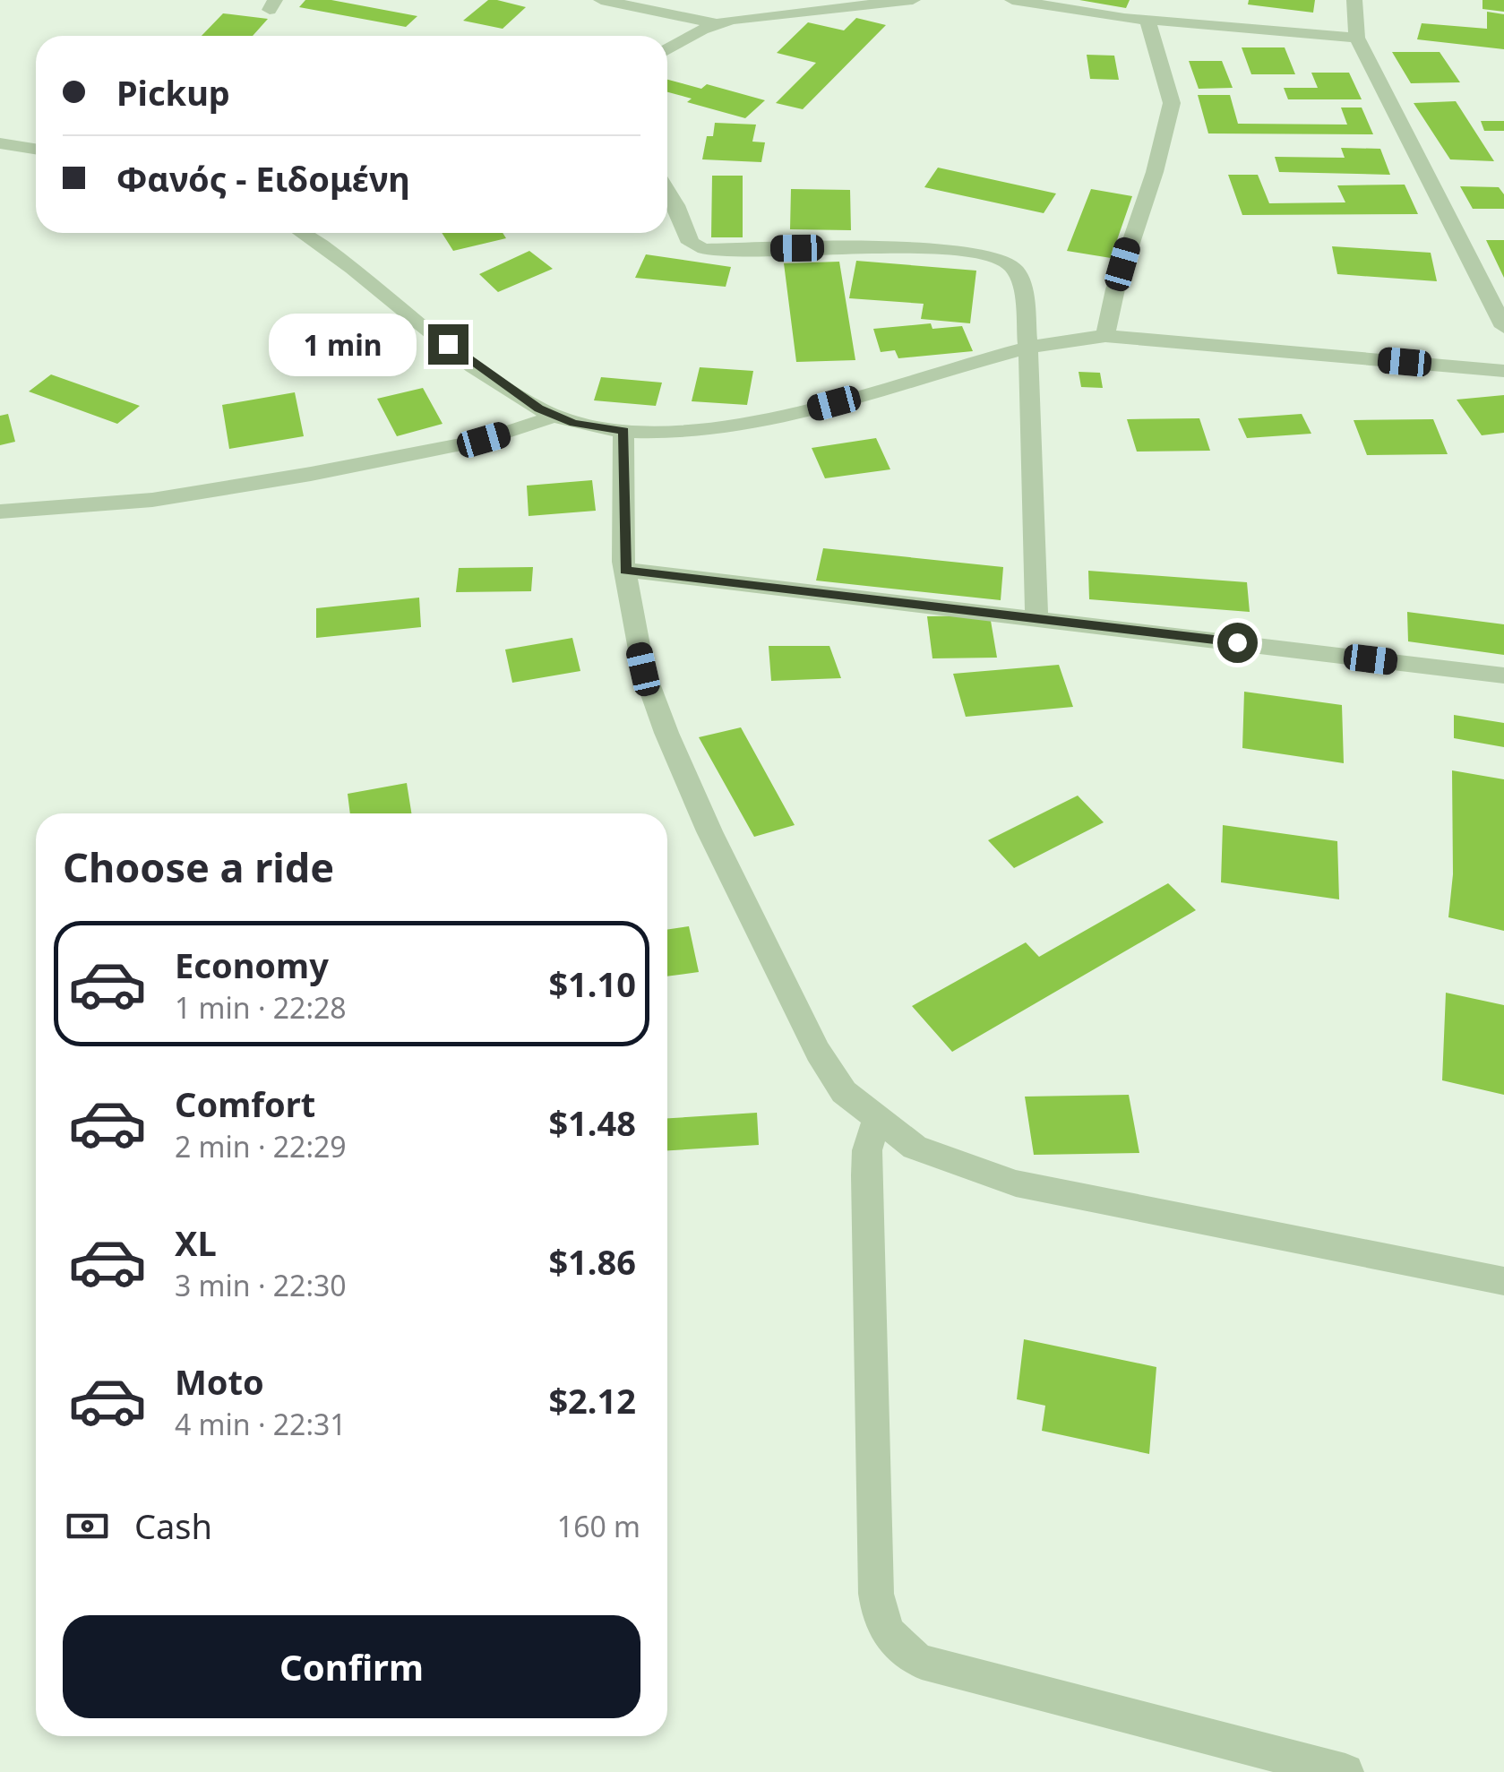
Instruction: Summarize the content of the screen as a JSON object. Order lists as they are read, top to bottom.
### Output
{
  "page": {
    "banner": ["Pickup", "Φανός - Ειδομένη"],
    "bubble": "1 min",
    "heading": "Choose a ride",
    "list": [
      {
        "name": "Economy",
        "note": "1 min · 22:28",
        "value": "$1.10"
      },
      {
        "name": "Comfort",
        "note": "2 min · 22:29",
        "value": "$1.48"
      },
      {
        "name": "XL",
        "note": "3 min · 22:30",
        "value": "$1.86"
      },
      {
        "name": "Moto",
        "note": "4 min · 22:31",
        "value": "$2.12"
      }
    ],
    "pay": ["Cash", "160 m"],
    "buttons": "Confirm"
  }
}
